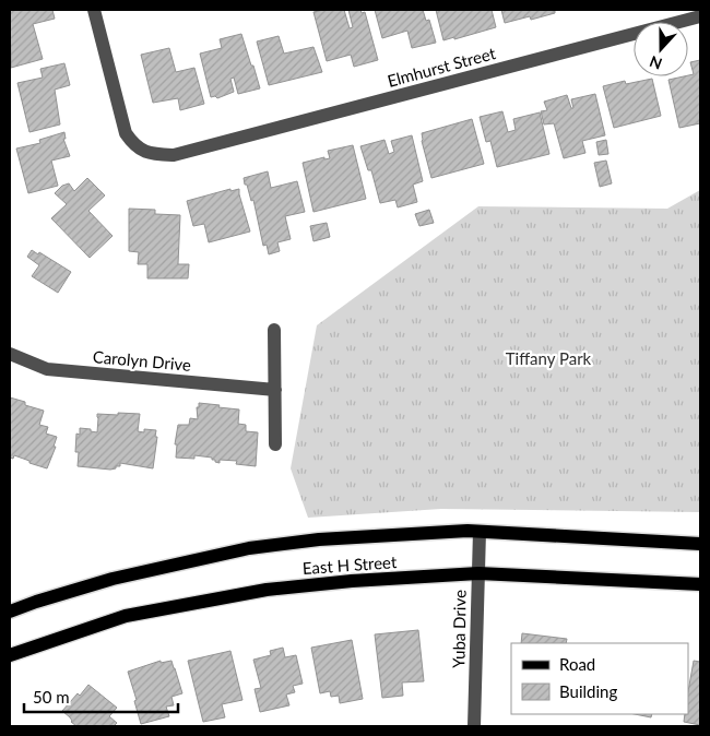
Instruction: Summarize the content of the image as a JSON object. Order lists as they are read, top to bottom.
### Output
{
  "streets": {
    "main road": ["East H Street"],
    "street": ["Elmhurst Street", "Carolyn Drive", "Yuba Drive"]
  },
  "crossings": [
    ["East H Street", "Yuba Drive"]
  ],
  "parks": ["Tiffany Park"],
  "legend": ["Road", "Building"],
  "scale_bar": "50 m",
  "north": "bottom"
}
